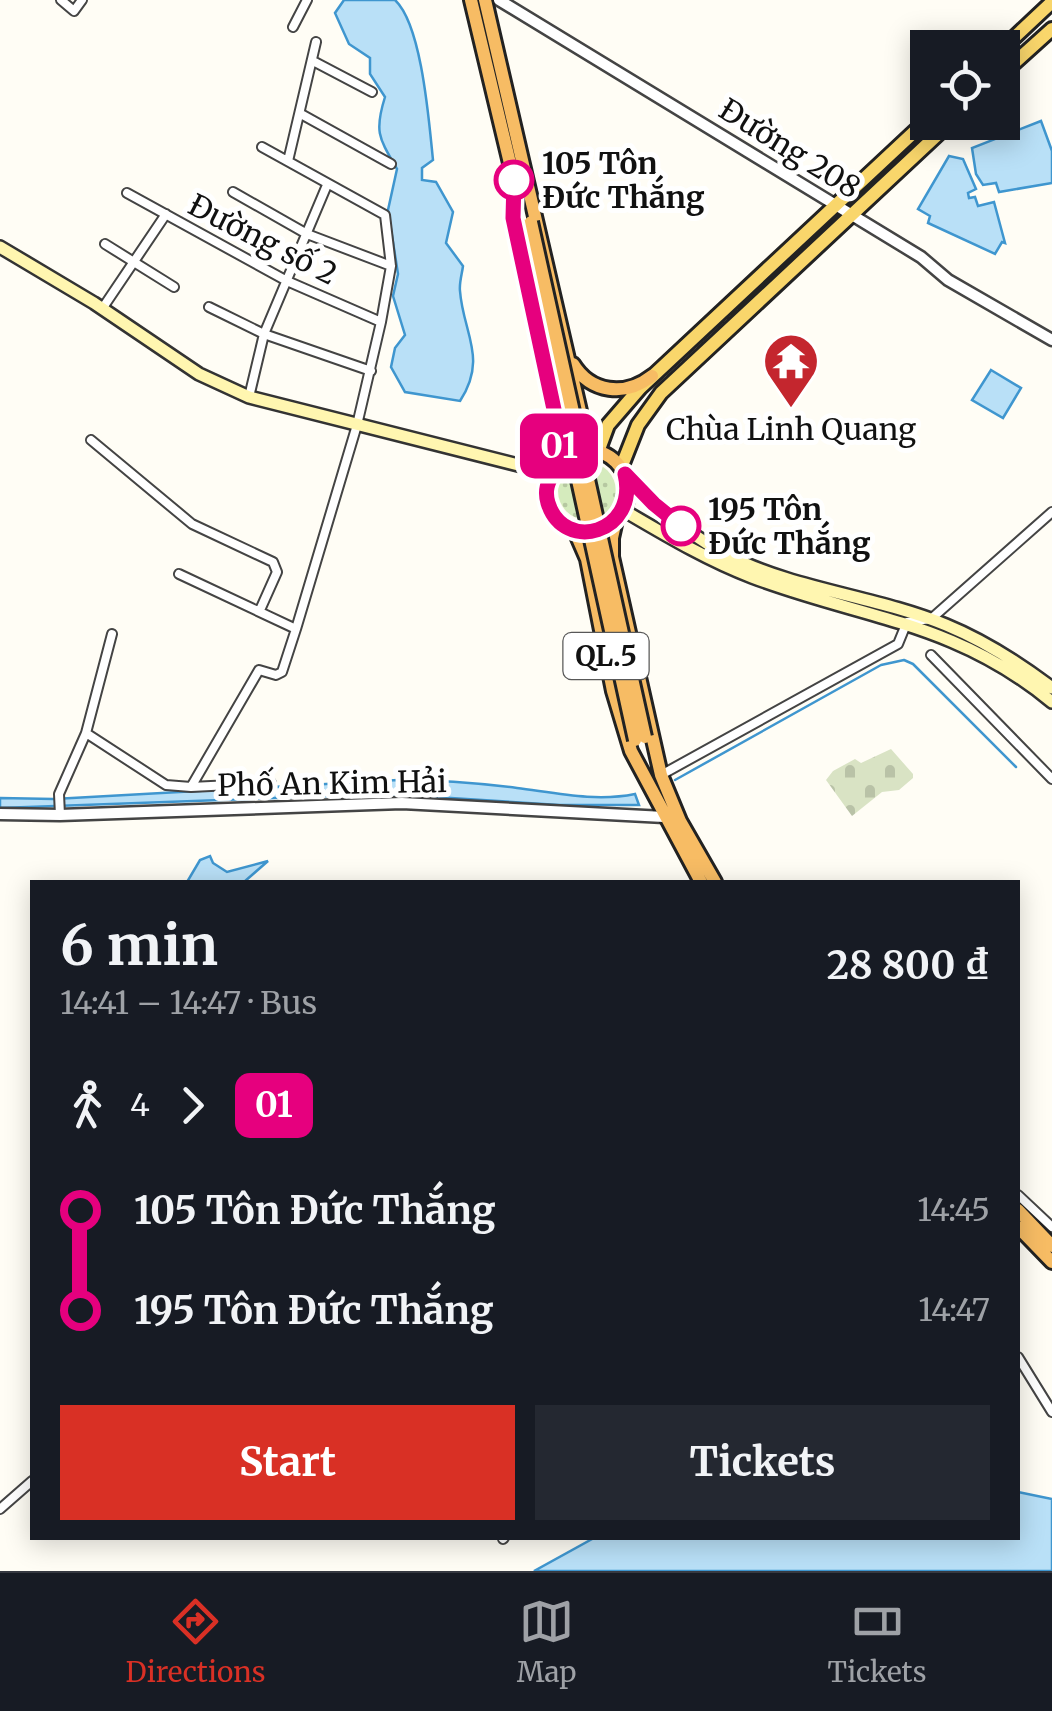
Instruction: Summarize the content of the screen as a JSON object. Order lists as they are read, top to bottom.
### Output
{
  "streets": {
    "highway": ["QL.5"],
    "street": ["Đường 208", "Đường số 2", "Phố An Kim Hải"]
  },
  "crossings": [
    ["QL.5", "Phố An Kim Hải"]
  ],
  "places": {
    "other": ["105 Tôn Đức Thắng", "195 Tôn Đức Thắng"],
    "temple": ["Chùa Linh Quang"]
  },
  "lines": ["bus line 01"],
  "page": {
    "on_map": "01",
    "heading": ["6 min", "14:41 – 14:47 · Bus", "28 800 ₫"],
    "legs": ["4", "01"],
    "list": [
      {
        "name": "105 Tôn Đức Thắng",
        "value": "14:45"
      },
      {
        "name": "195 Tôn Đức Thắng",
        "value": "14:47"
      }
    ],
    "buttons": ["Start", "Tickets"],
    "tabs": ["Directions", "Map", "Tickets"]
  }
}
